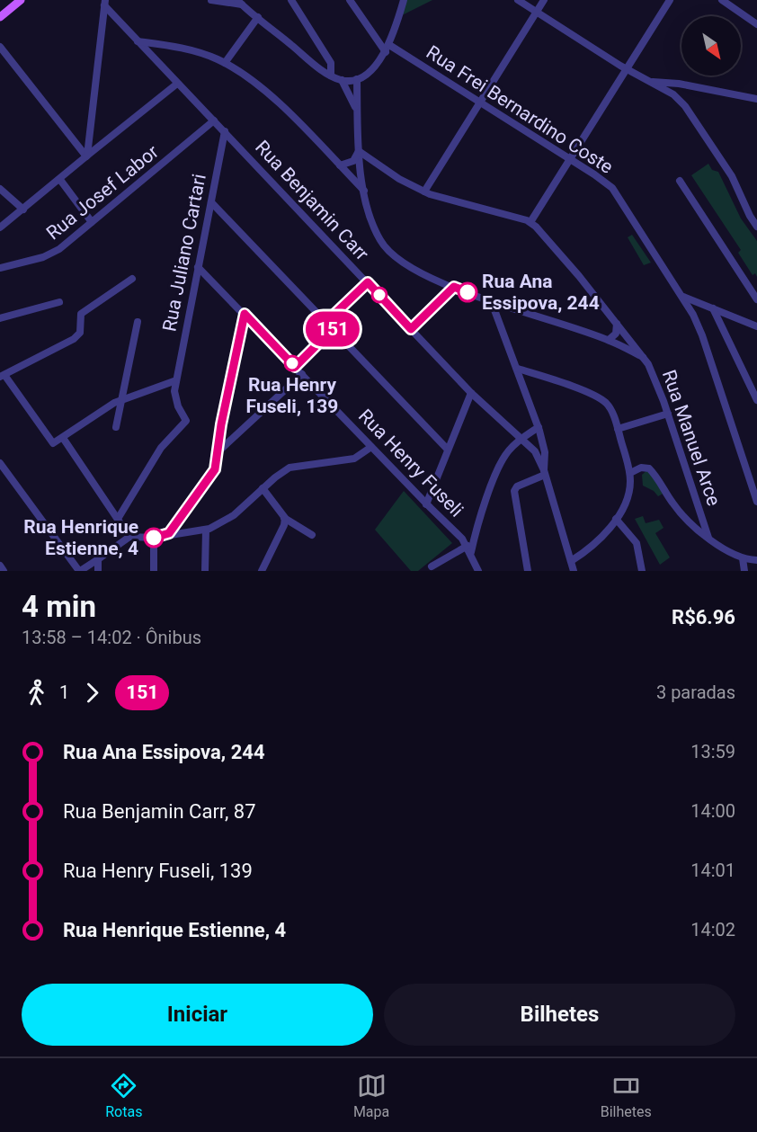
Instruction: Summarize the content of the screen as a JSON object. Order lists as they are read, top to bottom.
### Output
{
  "streets": {
    "street": [
      "Rua Frei Bernardino Coste",
      "Rua Josef Labor",
      "Rua Benjamin Carr",
      "Rua Juliano Cartari",
      "Rua Manuel Arce",
      "Rua Henry Fuseli"
    ]
  },
  "crossings": [
    ["Rua Josef Labor", "Rua Benjamin Carr"],
    ["Rua Benjamin Carr", "Rua Juliano Cartari"],
    ["Rua Juliano Cartari", "Rua Henry Fuseli"]
  ],
  "places": ["Rua Ana Essipova, 244", "Rua Henry Fuseli, 139", "Rua Henrique Estienne, 4"],
  "lines": ["bus line 151"],
  "north": "bottom right",
  "page": {
    "on_map": "151",
    "heading": ["4 min", "13:58 – 14:02 · Ônibus", "R$6.96"],
    "legs": ["1", "151", "3 paradas"],
    "list": [
      {
        "name": "Rua Ana Essipova, 244",
        "value": "13:59"
      },
      {
        "name": "Rua Benjamin Carr, 87",
        "value": "14:00"
      },
      {
        "name": "Rua Henry Fuseli, 139",
        "value": "14:01"
      },
      {
        "name": "Rua Henrique Estienne, 4",
        "value": "14:02"
      }
    ],
    "buttons": ["Iniciar", "Bilhetes"],
    "tabs": ["Rotas", "Mapa", "Bilhetes"]
  }
}
